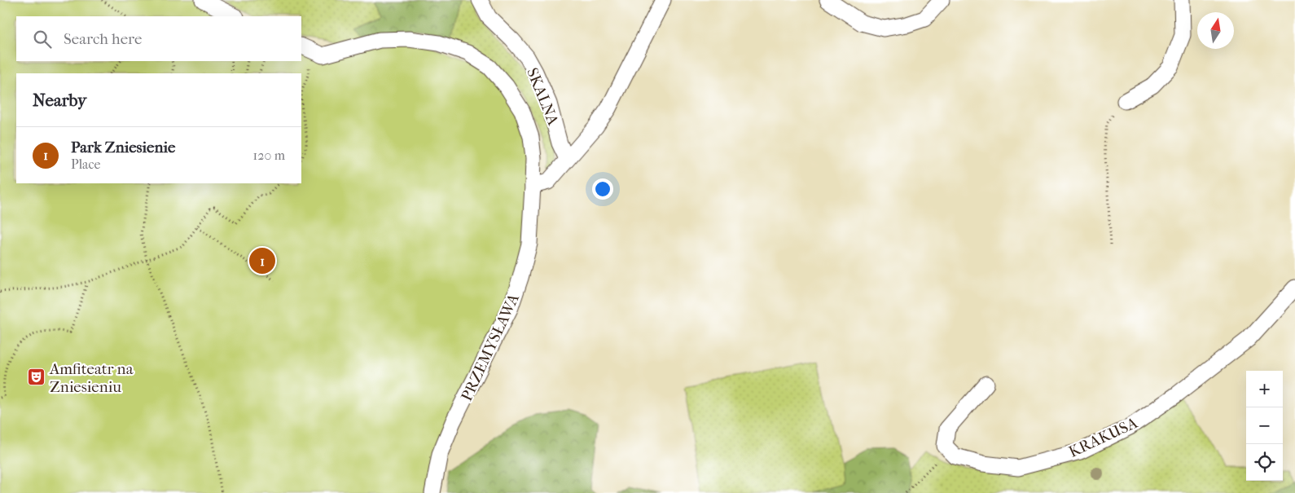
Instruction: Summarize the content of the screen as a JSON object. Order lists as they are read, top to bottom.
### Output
{
  "streets": {
    "street": ["SKALNA", "PRZEMYSŁAWA", "KRAKUSA"]
  },
  "places": {
    "theatre": ["Amfiteatr na Zniesieniu"]
  },
  "north": "top",
  "page": {
    "search": "Search here",
    "heading": "Nearby",
    "list": [
      {
        "mark": "1",
        "name": "Park Zniesienie",
        "note": "Place",
        "value": "120 m"
      }
    ],
    "pins": "1",
    "map_buttons": ["+", "−"]
  }
}
